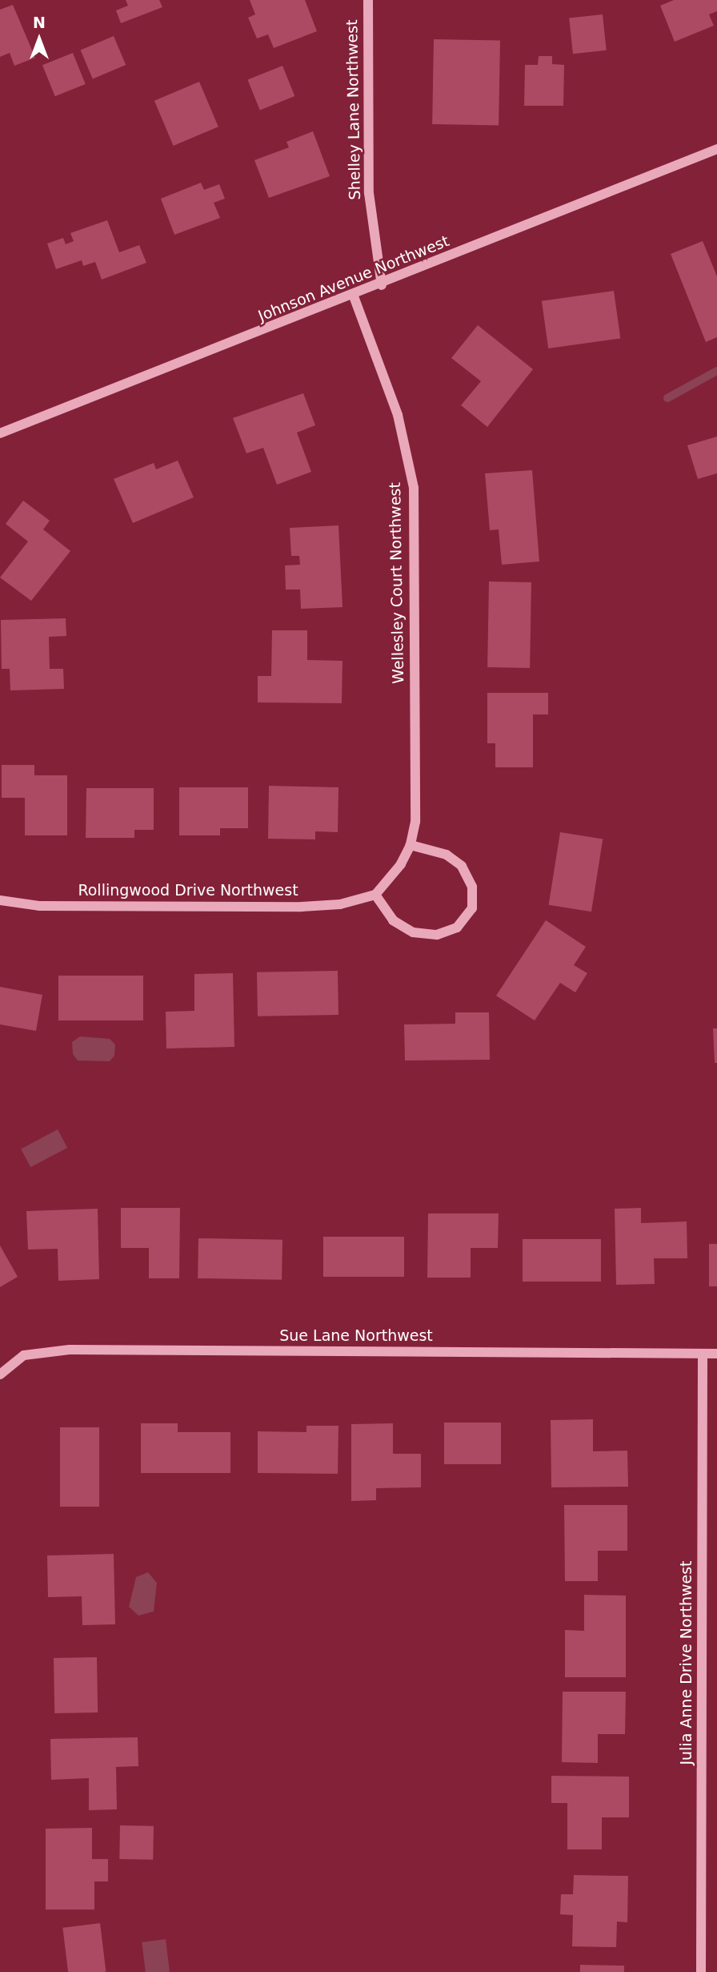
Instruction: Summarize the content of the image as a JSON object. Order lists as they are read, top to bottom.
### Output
{
  "streets": {
    "street": [
      "Shelley Lane Northwest",
      "Johnson Avenue Northwest",
      "Wellesley Court Northwest",
      "Rollingwood Drive Northwest",
      "Sue Lane Northwest",
      "Julia Anne Drive Northwest"
    ]
  },
  "crossings": [
    ["Shelley Lane Northwest", "Johnson Avenue Northwest"],
    ["Johnson Avenue Northwest", "Wellesley Court Northwest"],
    ["Wellesley Court Northwest", "Rollingwood Drive Northwest"],
    ["Sue Lane Northwest", "Julia Anne Drive Northwest"]
  ],
  "north": "top"
}
